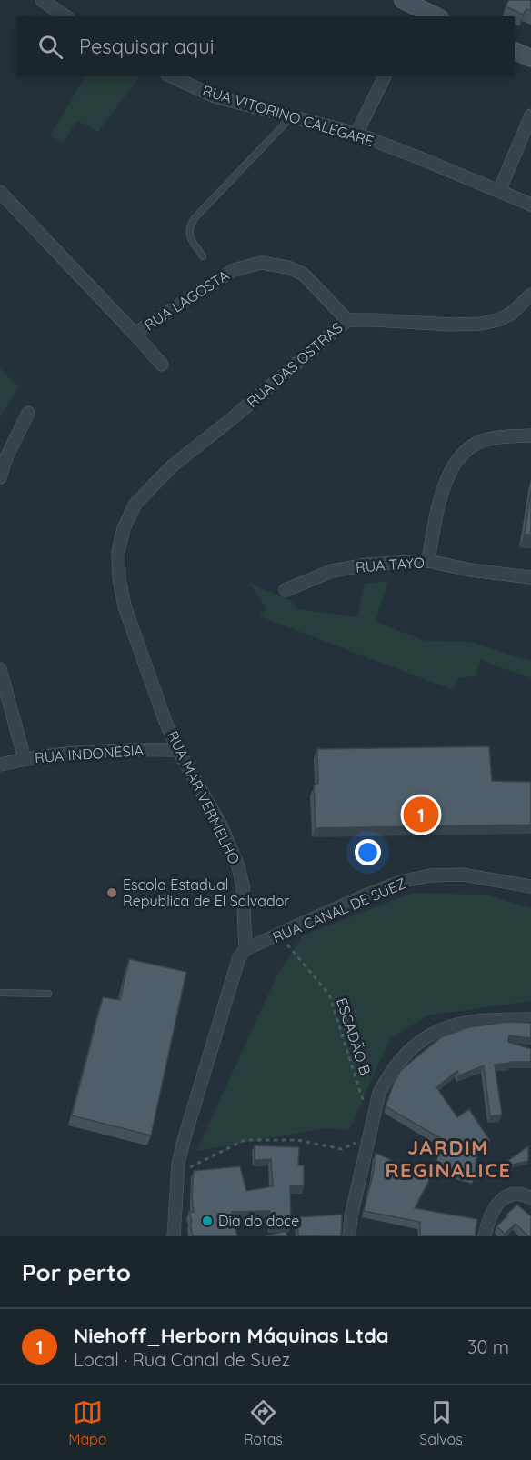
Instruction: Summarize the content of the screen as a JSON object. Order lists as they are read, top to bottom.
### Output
{
  "streets": {
    "street": [
      "RUA VITORINO CALEGARE",
      "RUA LAGOSTA",
      "RUA DAS OSTRAS",
      "RUA TAYO",
      "RUA INDONÉSIA",
      "RUA MAR VERMELHO",
      "RUA CANAL DE SUEZ"
    ],
    "path": ["ESCADÃO B"]
  },
  "crossings": [
    ["RUA LAGOSTA", "RUA DAS OSTRAS"],
    ["RUA DAS OSTRAS", "RUA MAR VERMELHO"],
    ["RUA INDONÉSIA", "RUA MAR VERMELHO"],
    ["RUA MAR VERMELHO", "RUA CANAL DE SUEZ"],
    ["RUA CANAL DE SUEZ", "ESCADÃO B"]
  ],
  "districts": ["JARDIM REGINALICE"],
  "places": ["Escola Estadual Republica de El Salvador", "Dia do doce"],
  "page": {
    "search": "Pesquisar aqui",
    "pins": "1",
    "heading": "Por perto",
    "list": [
      {
        "mark": "1",
        "name": "Niehoff_Herborn Máquinas Ltda",
        "note": "Local · Rua Canal de Suez",
        "value": "30 m"
      }
    ],
    "nav": ["Mapa", "Rotas", "Salvos"]
  }
}
